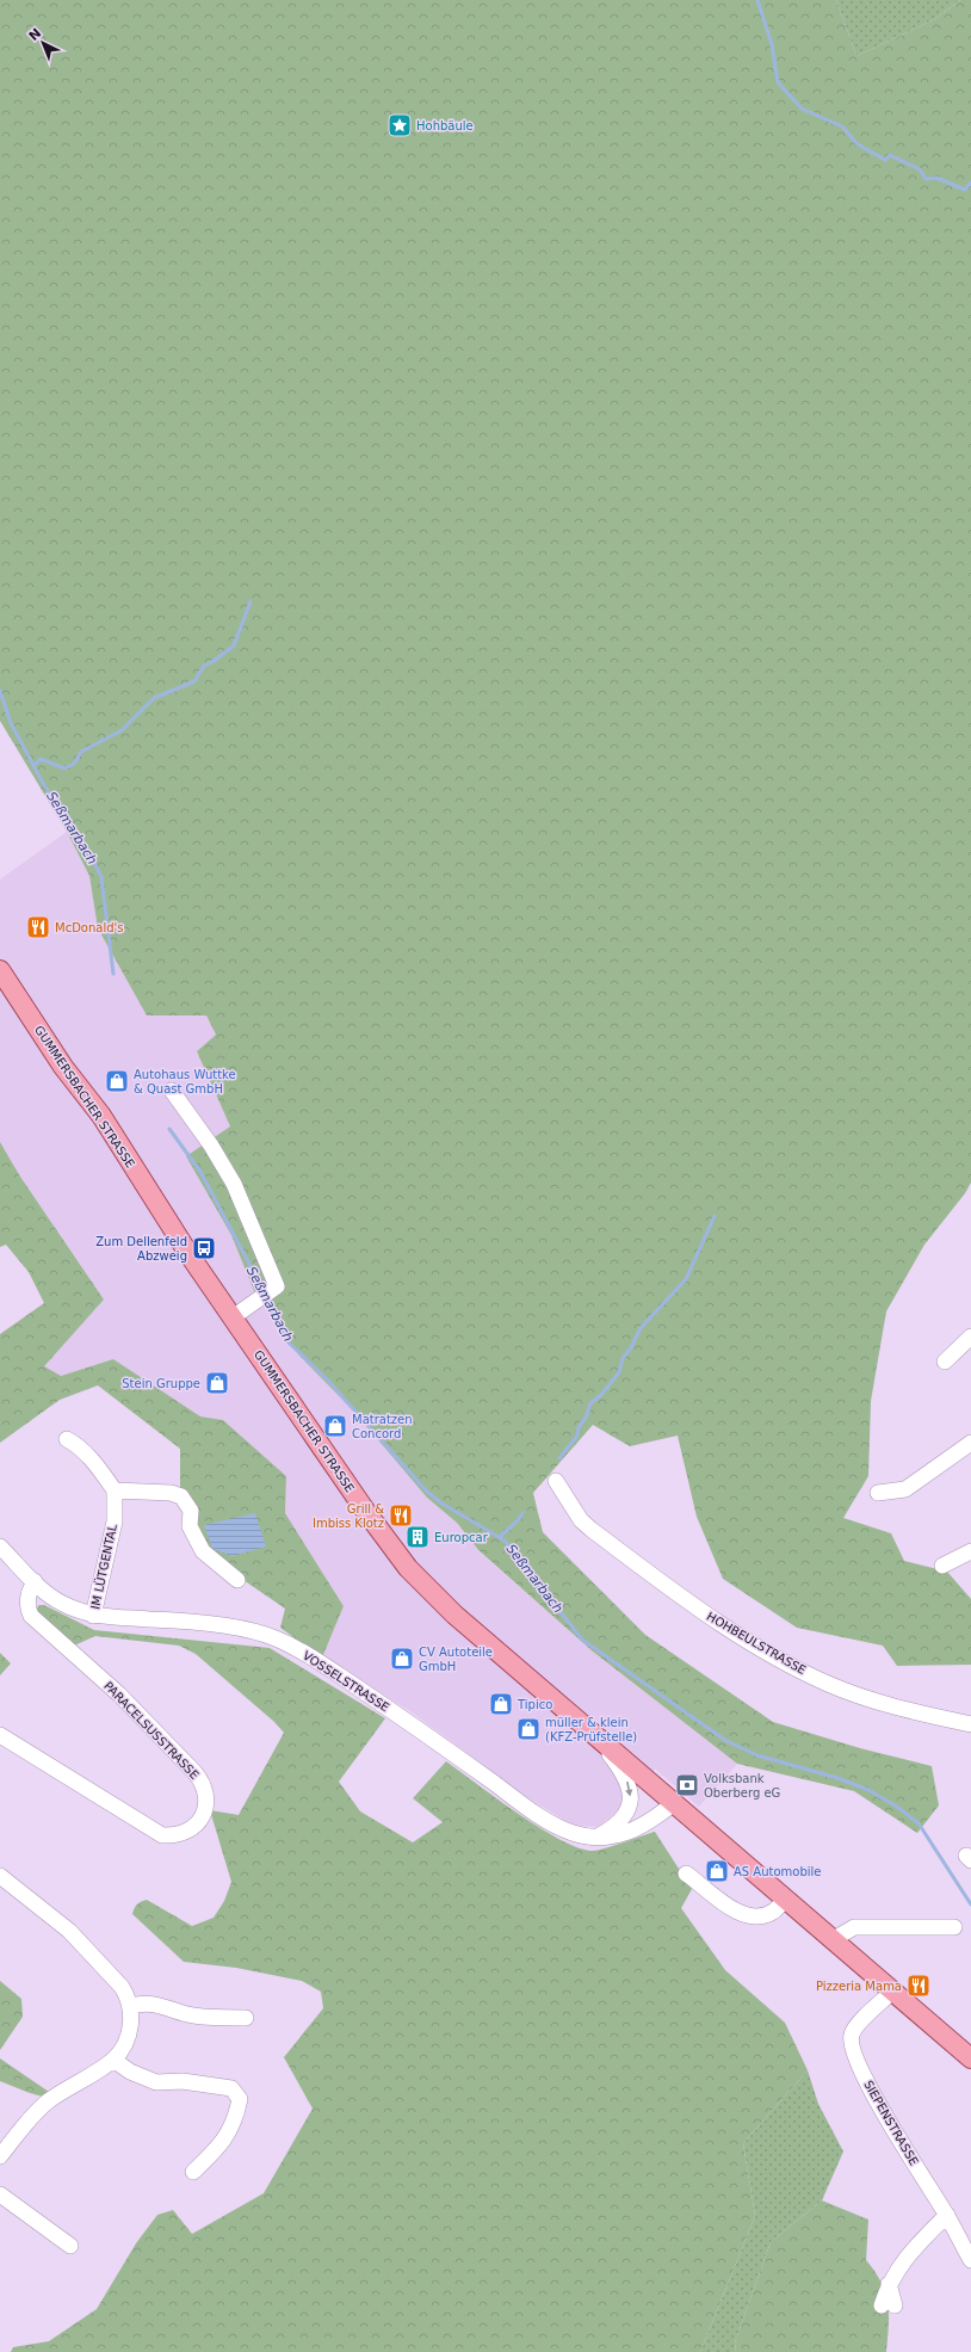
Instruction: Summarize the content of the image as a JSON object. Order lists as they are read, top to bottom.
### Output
{
  "streets": {
    "main road": ["GUMMERSBACHER STRASSE"],
    "street": [
      "IM LÜTGENTAL",
      "HOHBEULSTRASSE",
      "VOSSELSTRASSE",
      "PARACELSUSSTRASSE",
      "SIEPENSTRASSE"
    ]
  },
  "crossings": [
    ["GUMMERSBACHER STRASSE", "VOSSELSTRASSE"],
    ["GUMMERSBACHER STRASSE", "SIEPENSTRASSE"],
    ["IM LÜTGENTAL", "VOSSELSTRASSE"],
    ["VOSSELSTRASSE", "PARACELSUSSTRASSE"]
  ],
  "water": ["Seßmarbach"],
  "places": {
    "place": ["Hohbäule"],
    "restaurant": ["McDonald's", "Grill & Imbiss Klotz", "Pizzeria Mama"],
    "shop": [
      "Autohaus Wuttke & Quast GmbH",
      "Stein Gruppe",
      "Matratzen Concord",
      "CV Autoteile GmbH",
      "Tipico",
      "müller & klein (KFZ-Prüfstelle)",
      "AS Automobile"
    ],
    "bus stop": ["Zum Dellenfeld Abzweig"],
    "building": ["Europcar"],
    "bank": ["Volksbank Oberberg eG"]
  },
  "north": "top left"
}
